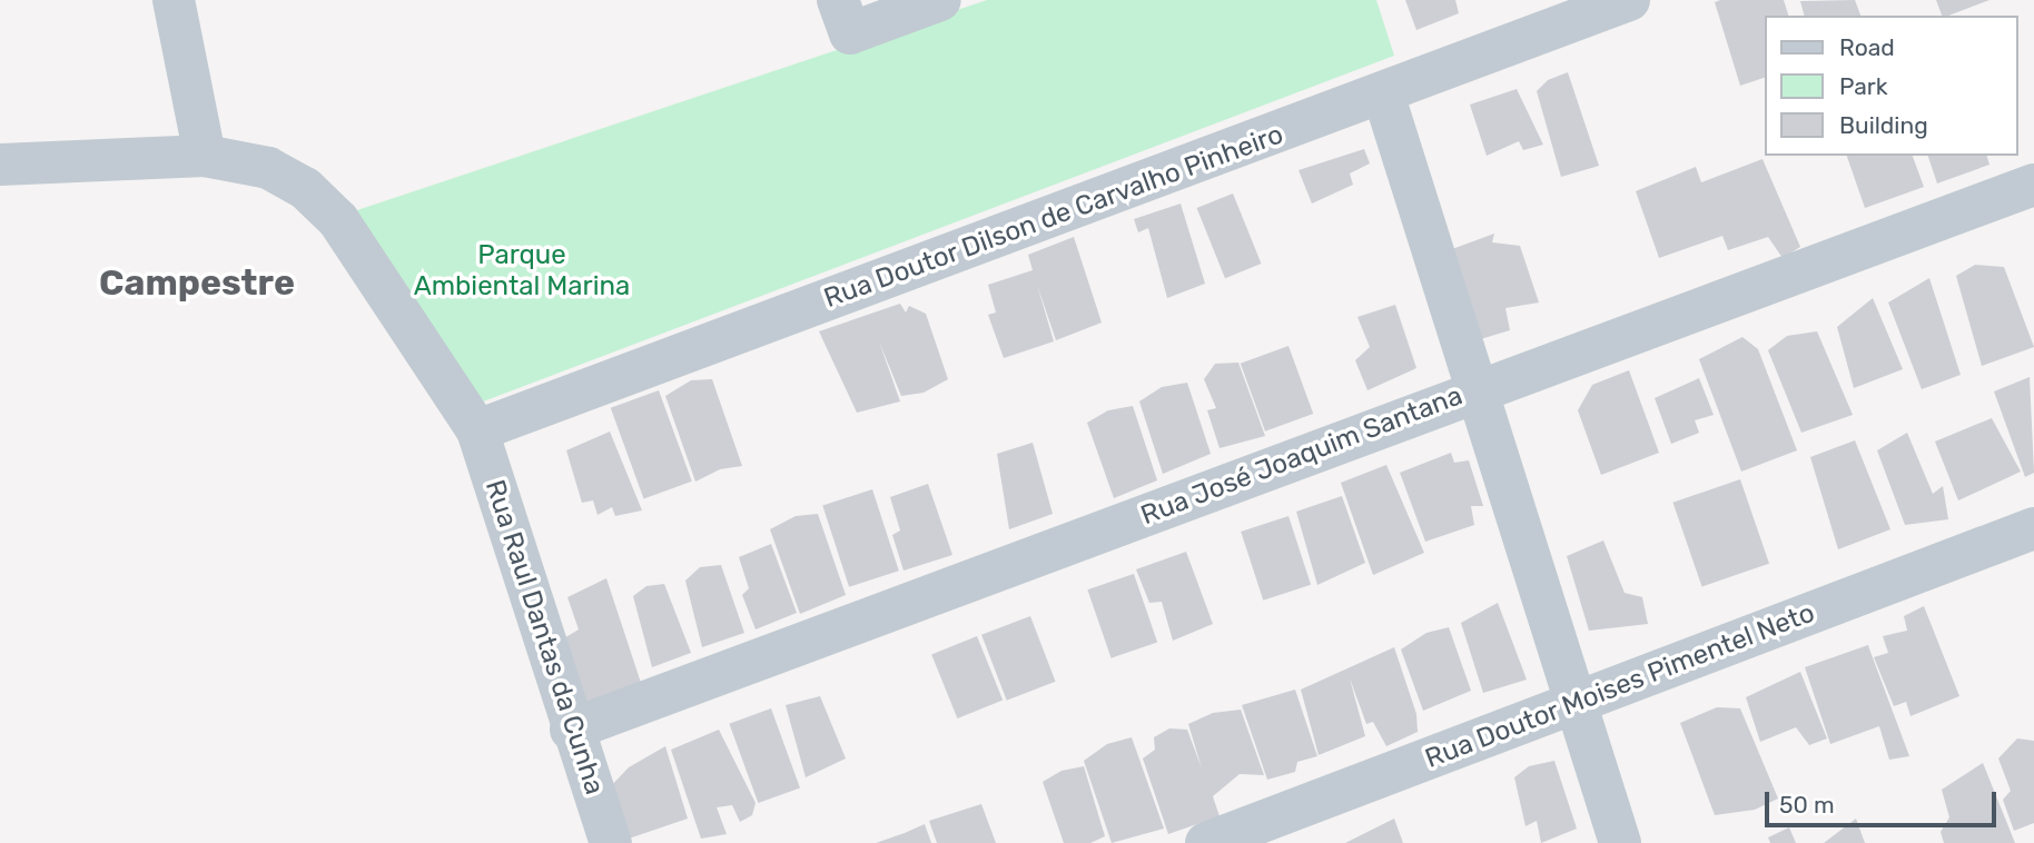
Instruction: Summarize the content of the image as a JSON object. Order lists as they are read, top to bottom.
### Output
{
  "streets": {
    "street": [
      "Rua Doutor Dilson de Carvalho Pinheiro",
      "Rua José Joaquim Santana",
      "Rua Raul Dantas da Cunha",
      "Rua Doutor Moises Pimentel Neto"
    ]
  },
  "crossings": [
    ["Rua Doutor Dilson de Carvalho Pinheiro", "Rua Raul Dantas da Cunha"],
    ["Rua José Joaquim Santana", "Rua Raul Dantas da Cunha"]
  ],
  "districts": ["Campestre"],
  "parks": ["Parque Ambiental Marina"],
  "legend": ["Road", "Park", "Building"],
  "scale_bar": "50 m"
}
